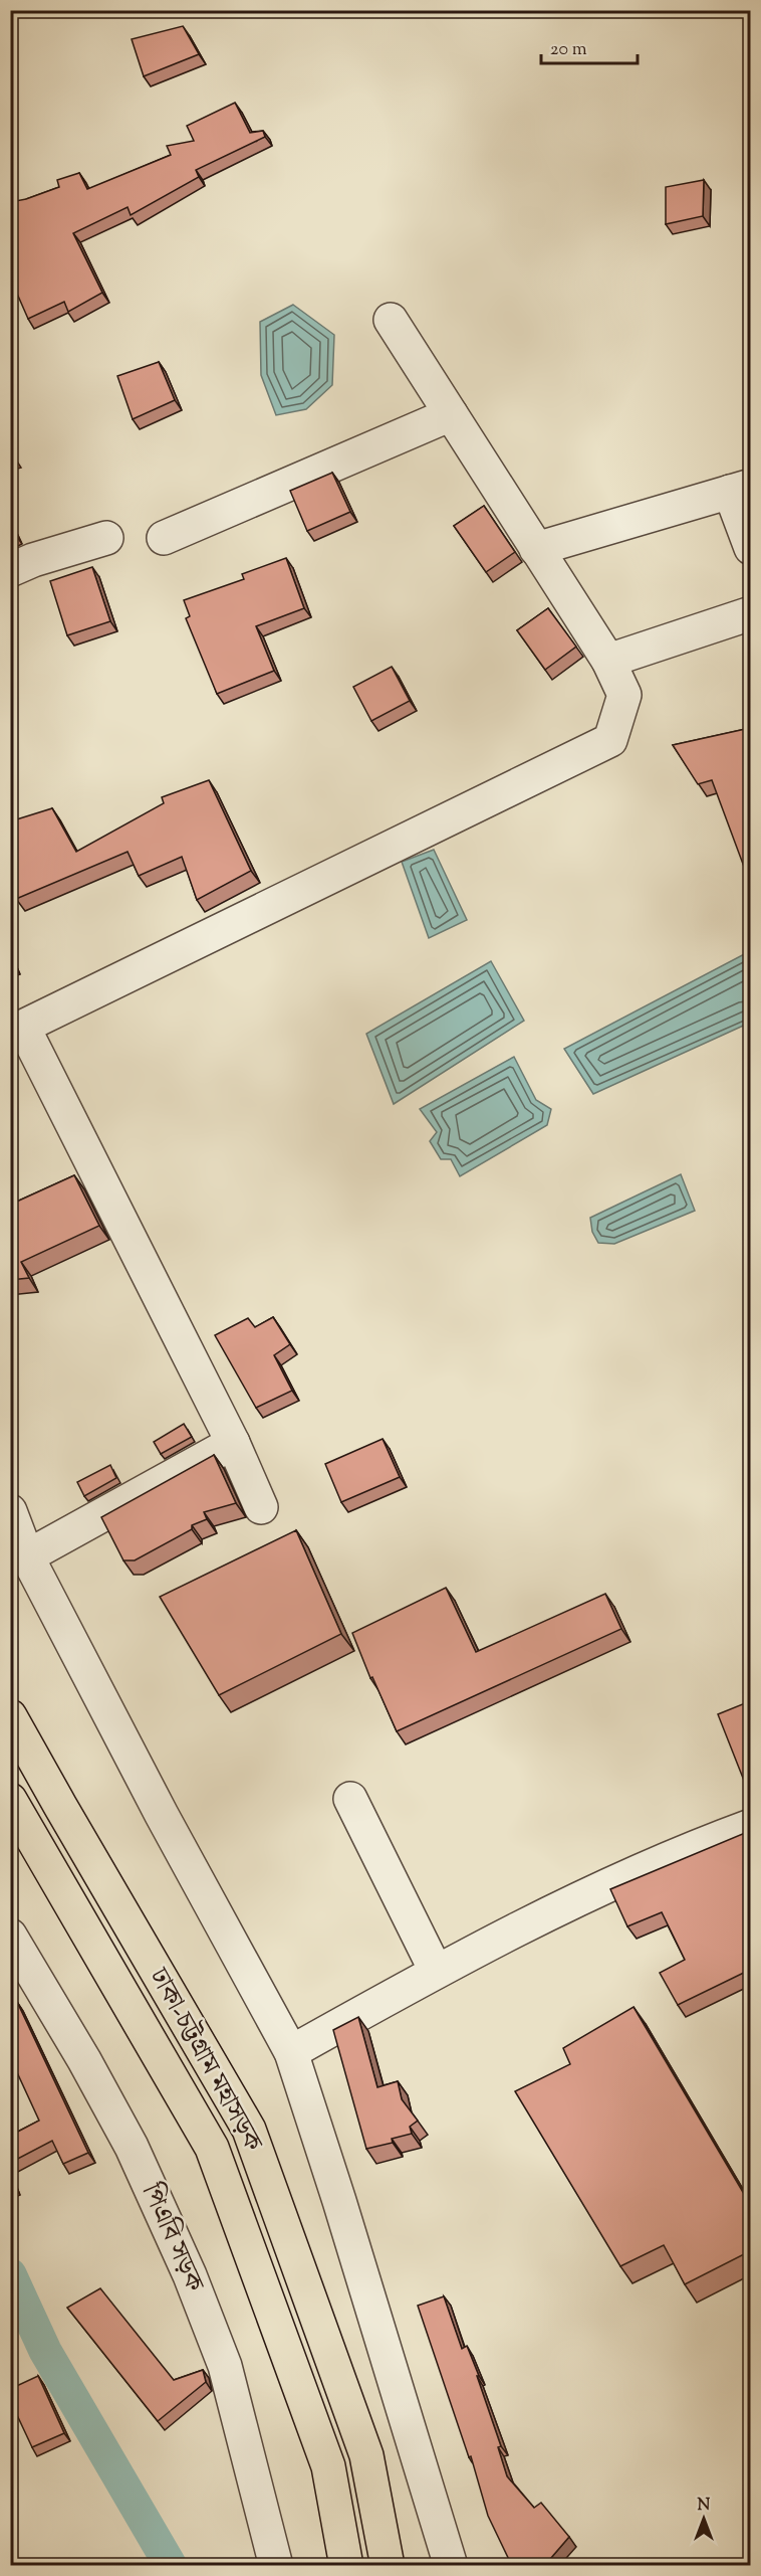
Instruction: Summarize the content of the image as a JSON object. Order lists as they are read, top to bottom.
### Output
{
  "streets": {
    "highway": ["ঢাকা-চট্টগ্রাম মহাসড়ক"],
    "street": ["পিএবি সড়ক"]
  },
  "scale_bar": "20 m",
  "north": "top"
}
